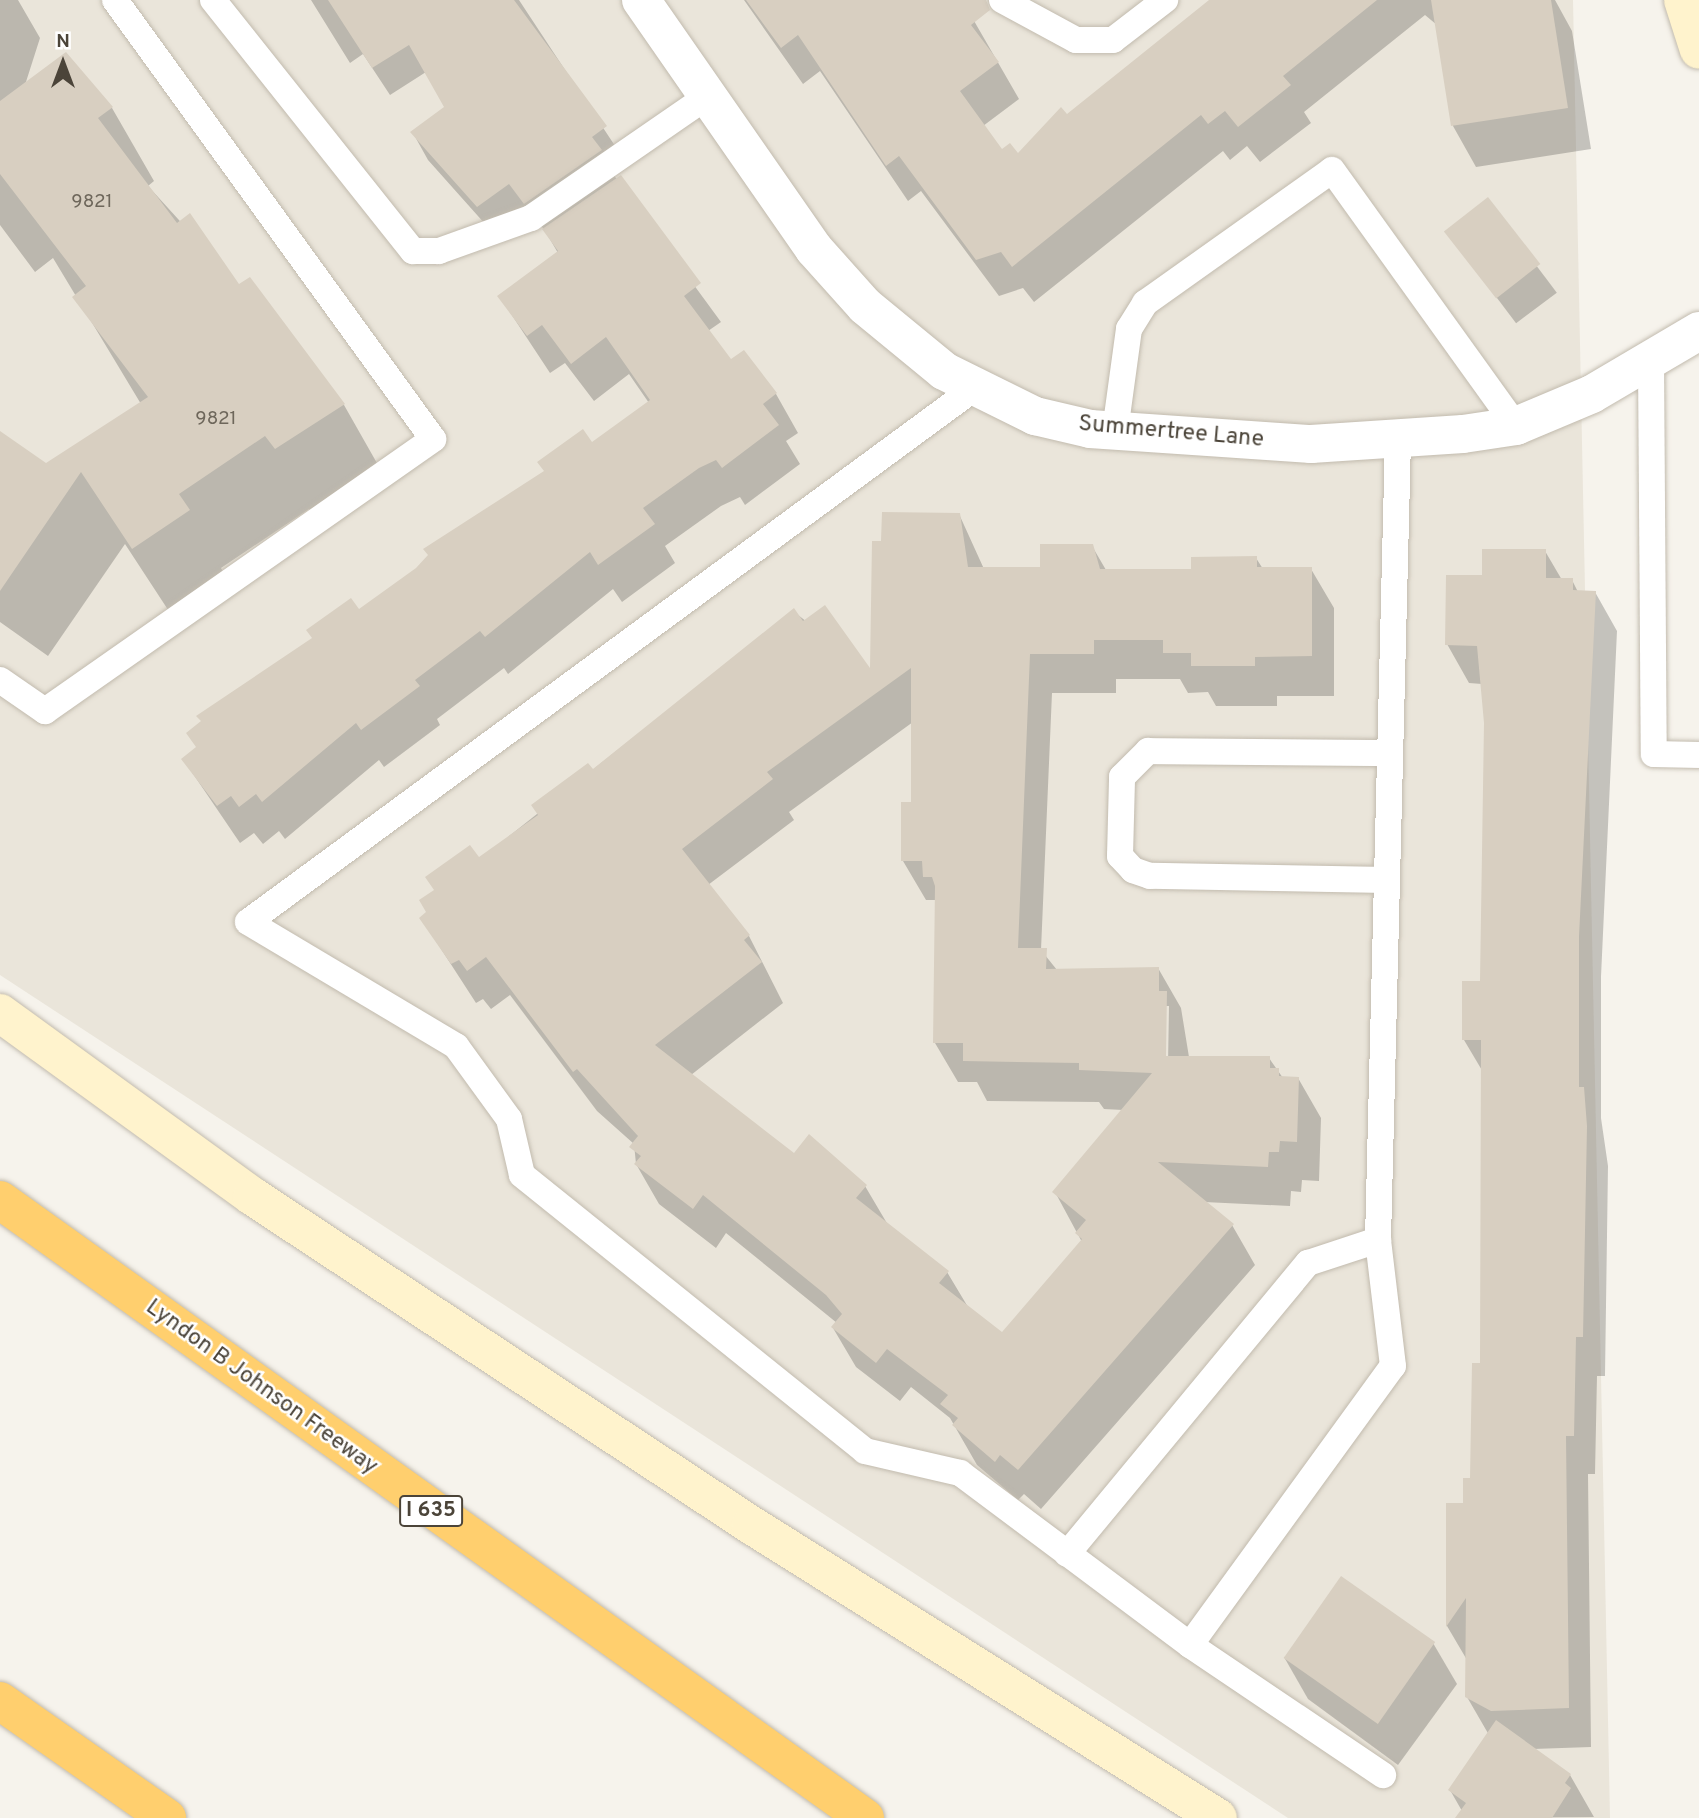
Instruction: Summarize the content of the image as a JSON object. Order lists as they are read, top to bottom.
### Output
{
  "streets": {
    "highway": ["Lyndon B Johnson Freeway", "I 635"],
    "street": ["Summertree Lane"]
  },
  "house_numbers": ["9821", "9821"],
  "north": "top"
}
